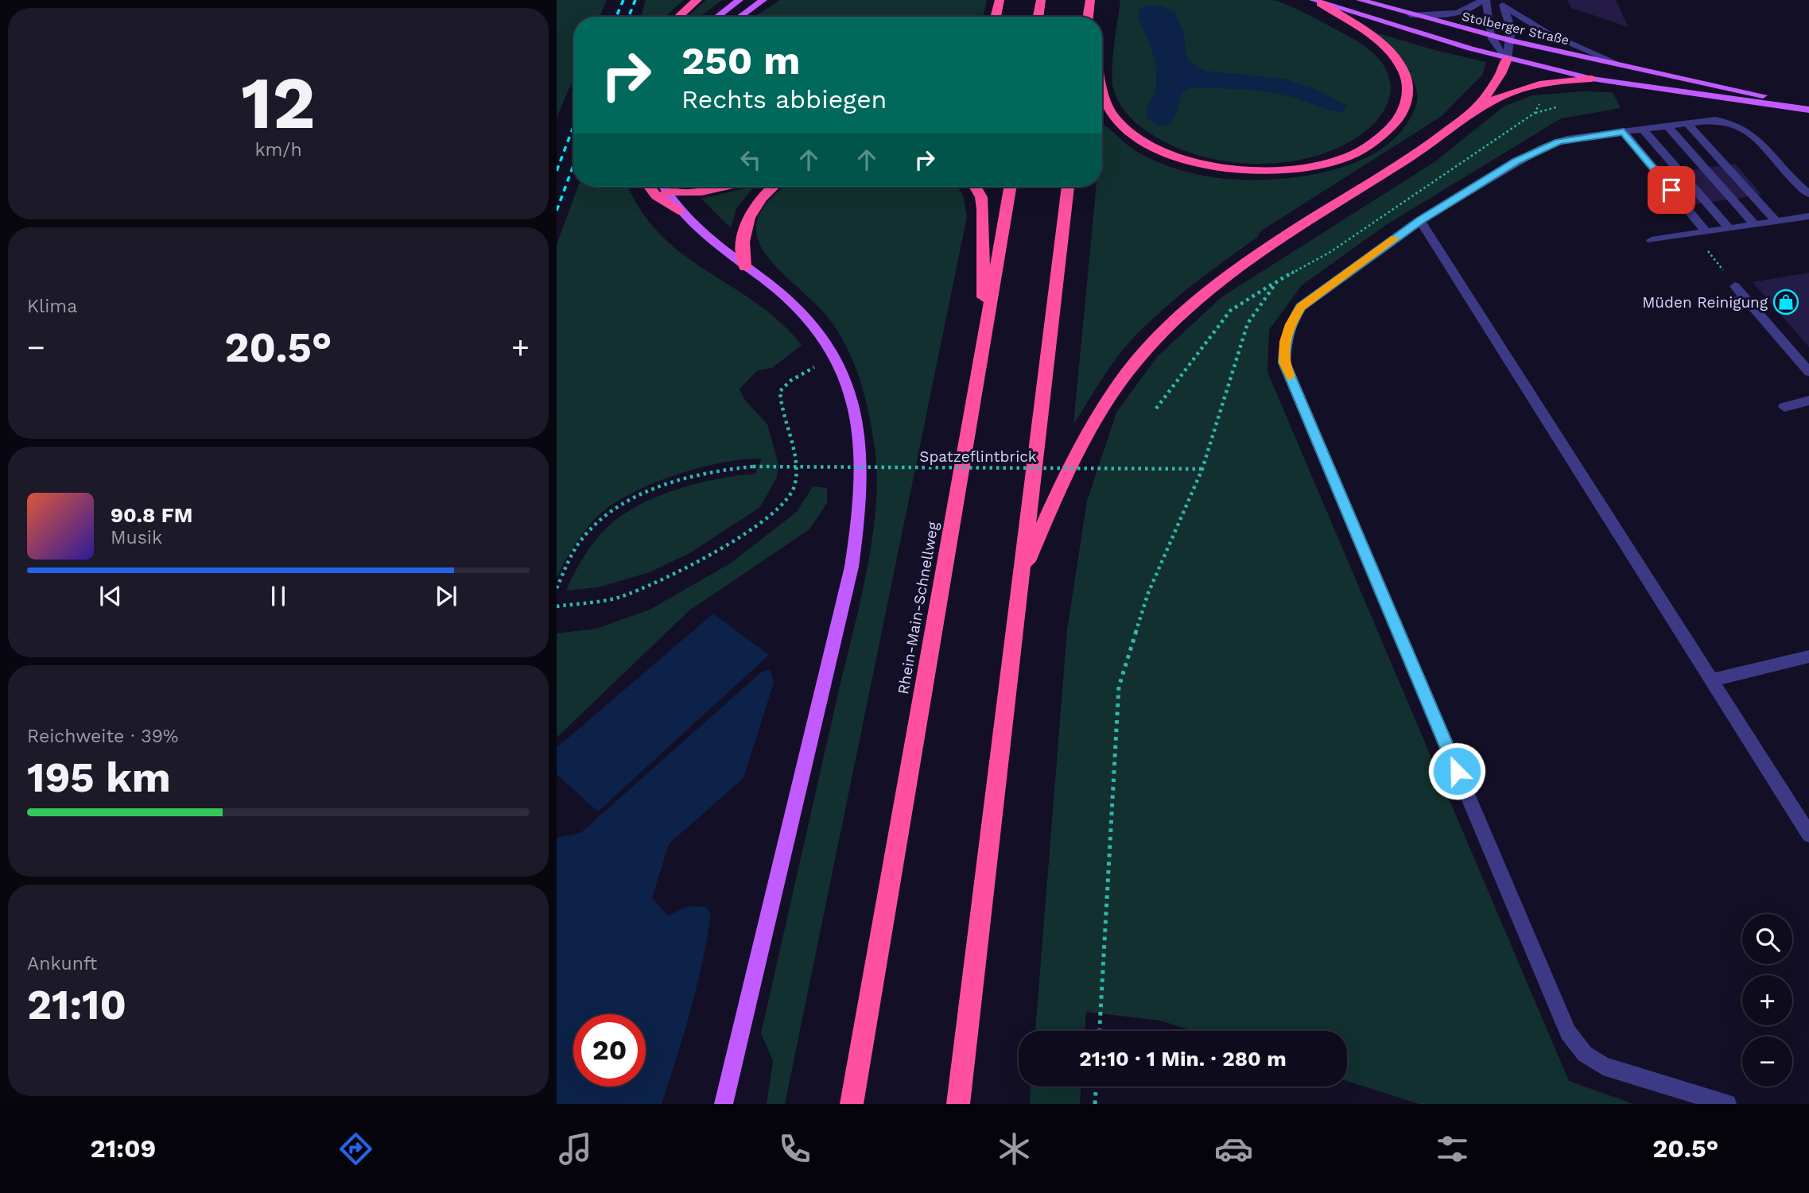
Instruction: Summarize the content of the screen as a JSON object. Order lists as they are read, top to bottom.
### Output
{
  "streets": {
    "highway": ["Rhein-Main-Schnellweg"],
    "main road": ["Stolberger Straße"],
    "path": ["Spatzeflintbrick"]
  },
  "places": {
    "shop": ["Müden Reinigung"]
  },
  "page": {
    "tile": [
      ["12", "km/h"],
      "Klima",
      ["Reichweite · 39%", "195 km"],
      ["Ankunft", "21:10"]
    ],
    "turn": ["250 m", "Rechts abbiegen"],
    "heat": ["−", "20.5°", "+"],
    "song": ["90.8 FM", "Musik"],
    "map_buttons": ["+", "−"],
    "limit": "20",
    "trip": "21:10 · 1 Min. · 280 m",
    "tabs": ["21:09", "20.5°"]
  }
}
